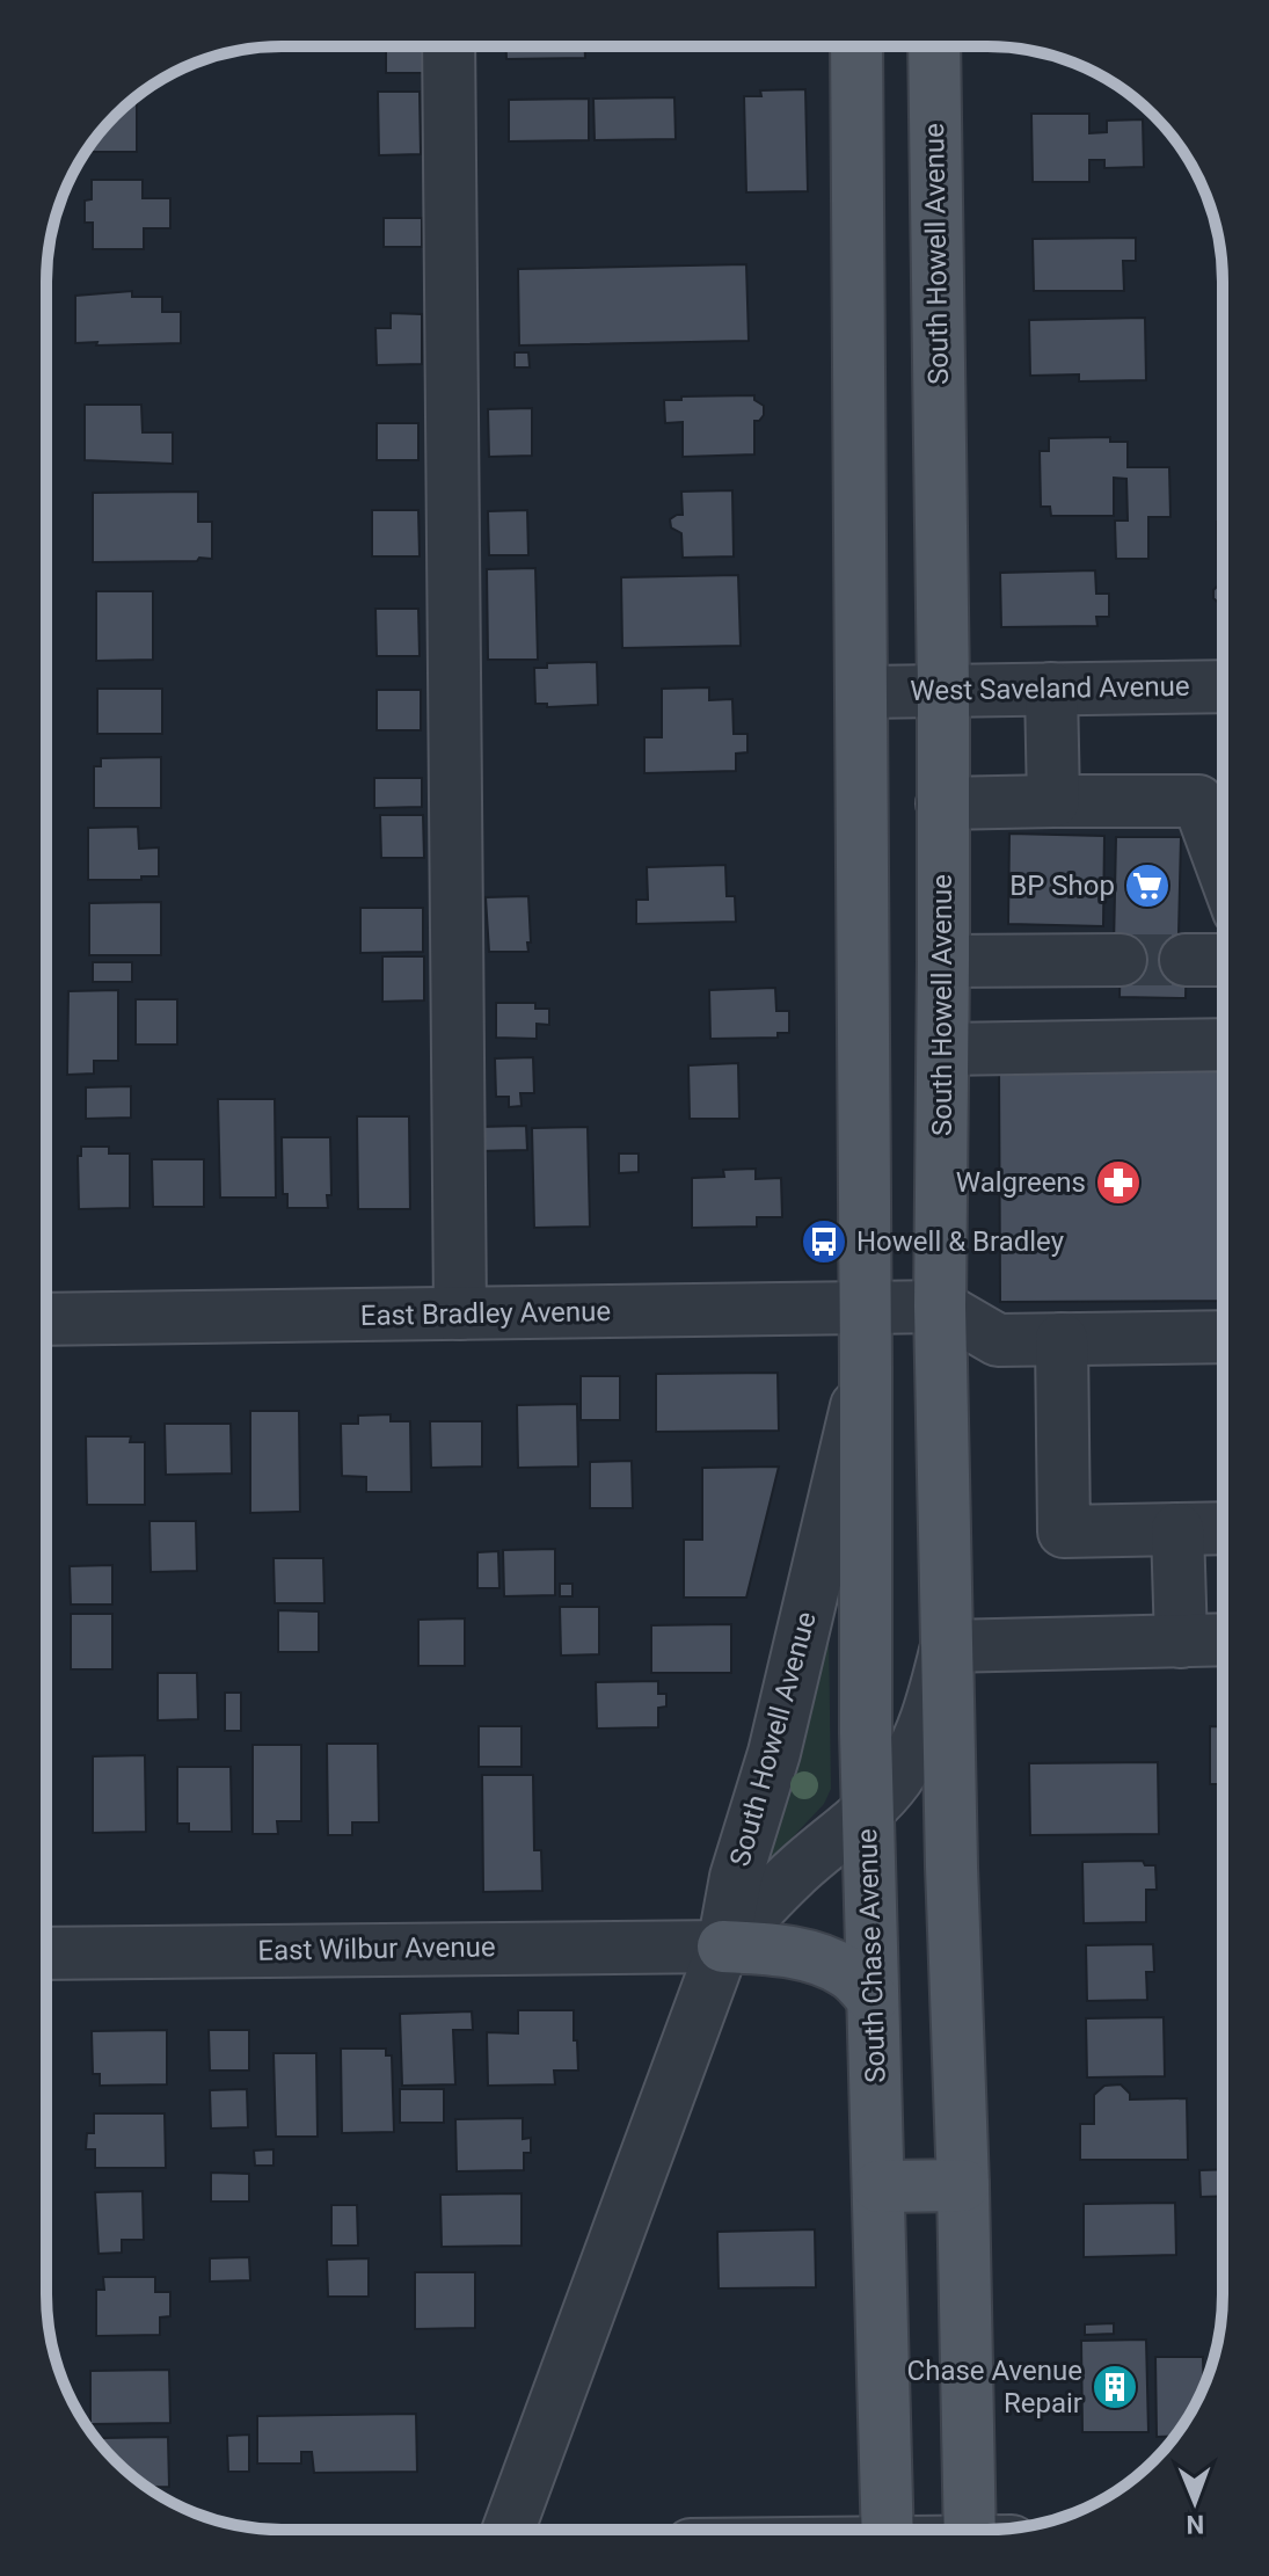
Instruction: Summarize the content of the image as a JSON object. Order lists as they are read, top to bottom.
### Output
{
  "streets": {
    "main road": ["South Howell Avenue", "South Chase Avenue"],
    "street": ["West Saveland Avenue", "East Bradley Avenue", "East Wilbur Avenue"]
  },
  "crossings": [
    ["South Howell Avenue", "West Saveland Avenue"],
    ["South Howell Avenue", "East Bradley Avenue"],
    ["South Howell Avenue", "East Wilbur Avenue"],
    ["South Howell Avenue", "South Chase Avenue"]
  ],
  "places": {
    "supermarket": ["BP Shop"],
    "pharmacy": ["Walgreens"],
    "bus stop": ["Howell & Bradley"],
    "building": ["Chase Avenue Repair"]
  },
  "north": "bottom"
}
